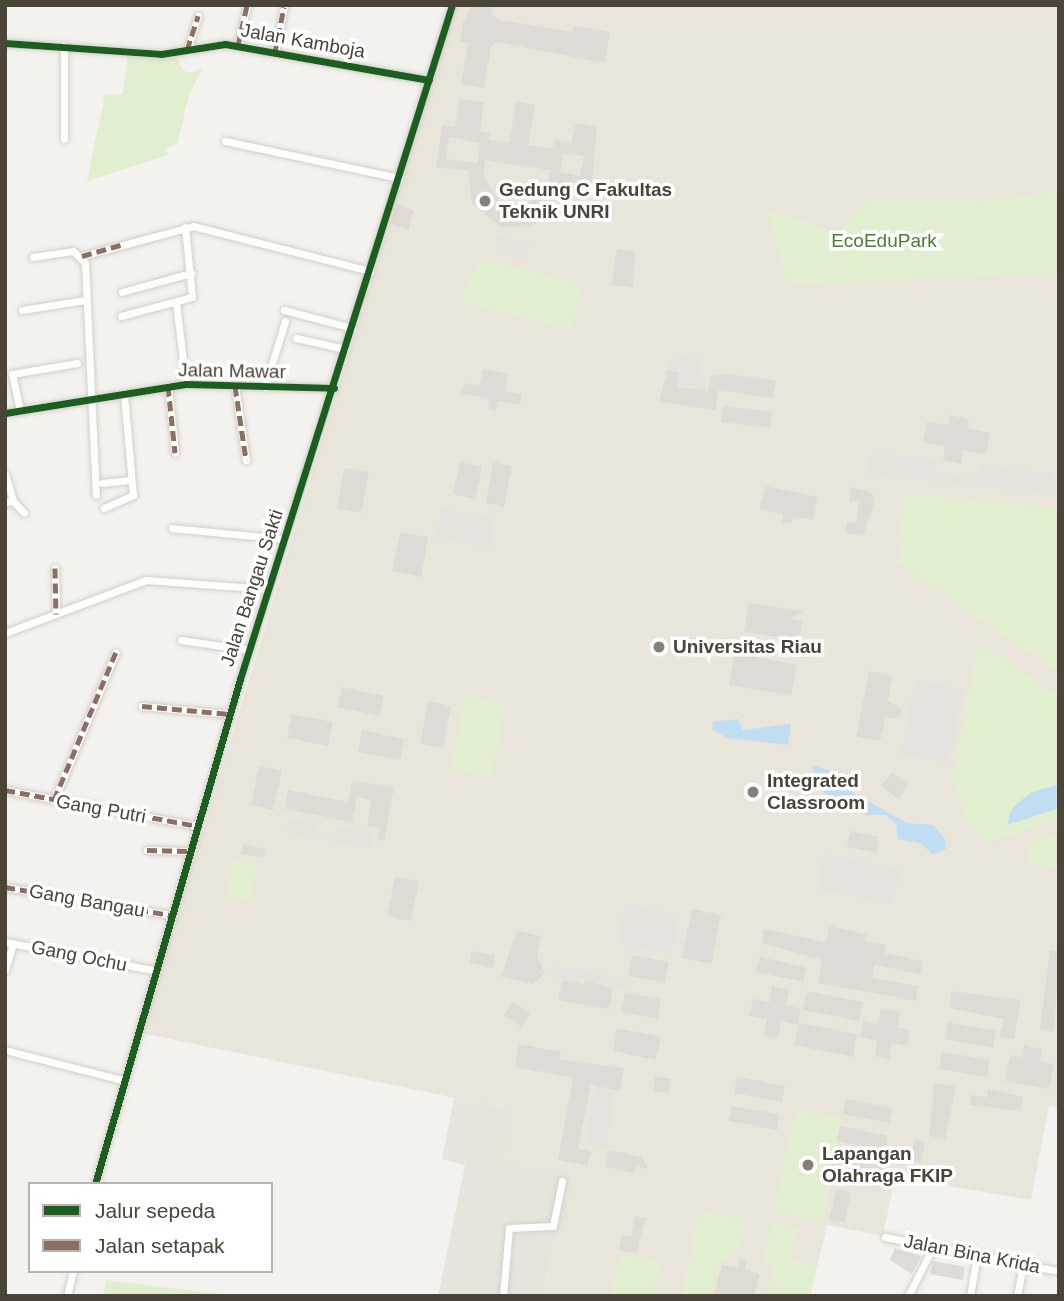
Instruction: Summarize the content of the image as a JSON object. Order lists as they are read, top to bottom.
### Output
{
  "streets": {
    "street": [
      "Jalan Kamboja",
      "Jalan Mawar",
      "Jalan Bangau Sakti",
      "Gang Putri",
      "Gang Bangau",
      "Gang Ochu",
      "Jalan Bina Krida"
    ]
  },
  "crossings": [
    ["Jalan Kamboja", "Jalan Bangau Sakti"],
    ["Jalan Mawar", "Jalan Bangau Sakti"],
    ["Jalan Bangau Sakti", "Gang Putri"],
    ["Jalan Bangau Sakti", "Gang Bangau"],
    ["Jalan Bangau Sakti", "Gang Ochu"]
  ],
  "parks": ["EcoEduPark"],
  "places": [
    "Gedung C Fakultas Teknik UNRI",
    "Universitas Riau",
    "Integrated Classroom",
    "Lapangan Olahraga FKIP"
  ],
  "legend": ["Jalur sepeda", "Jalan setapak"]
}
